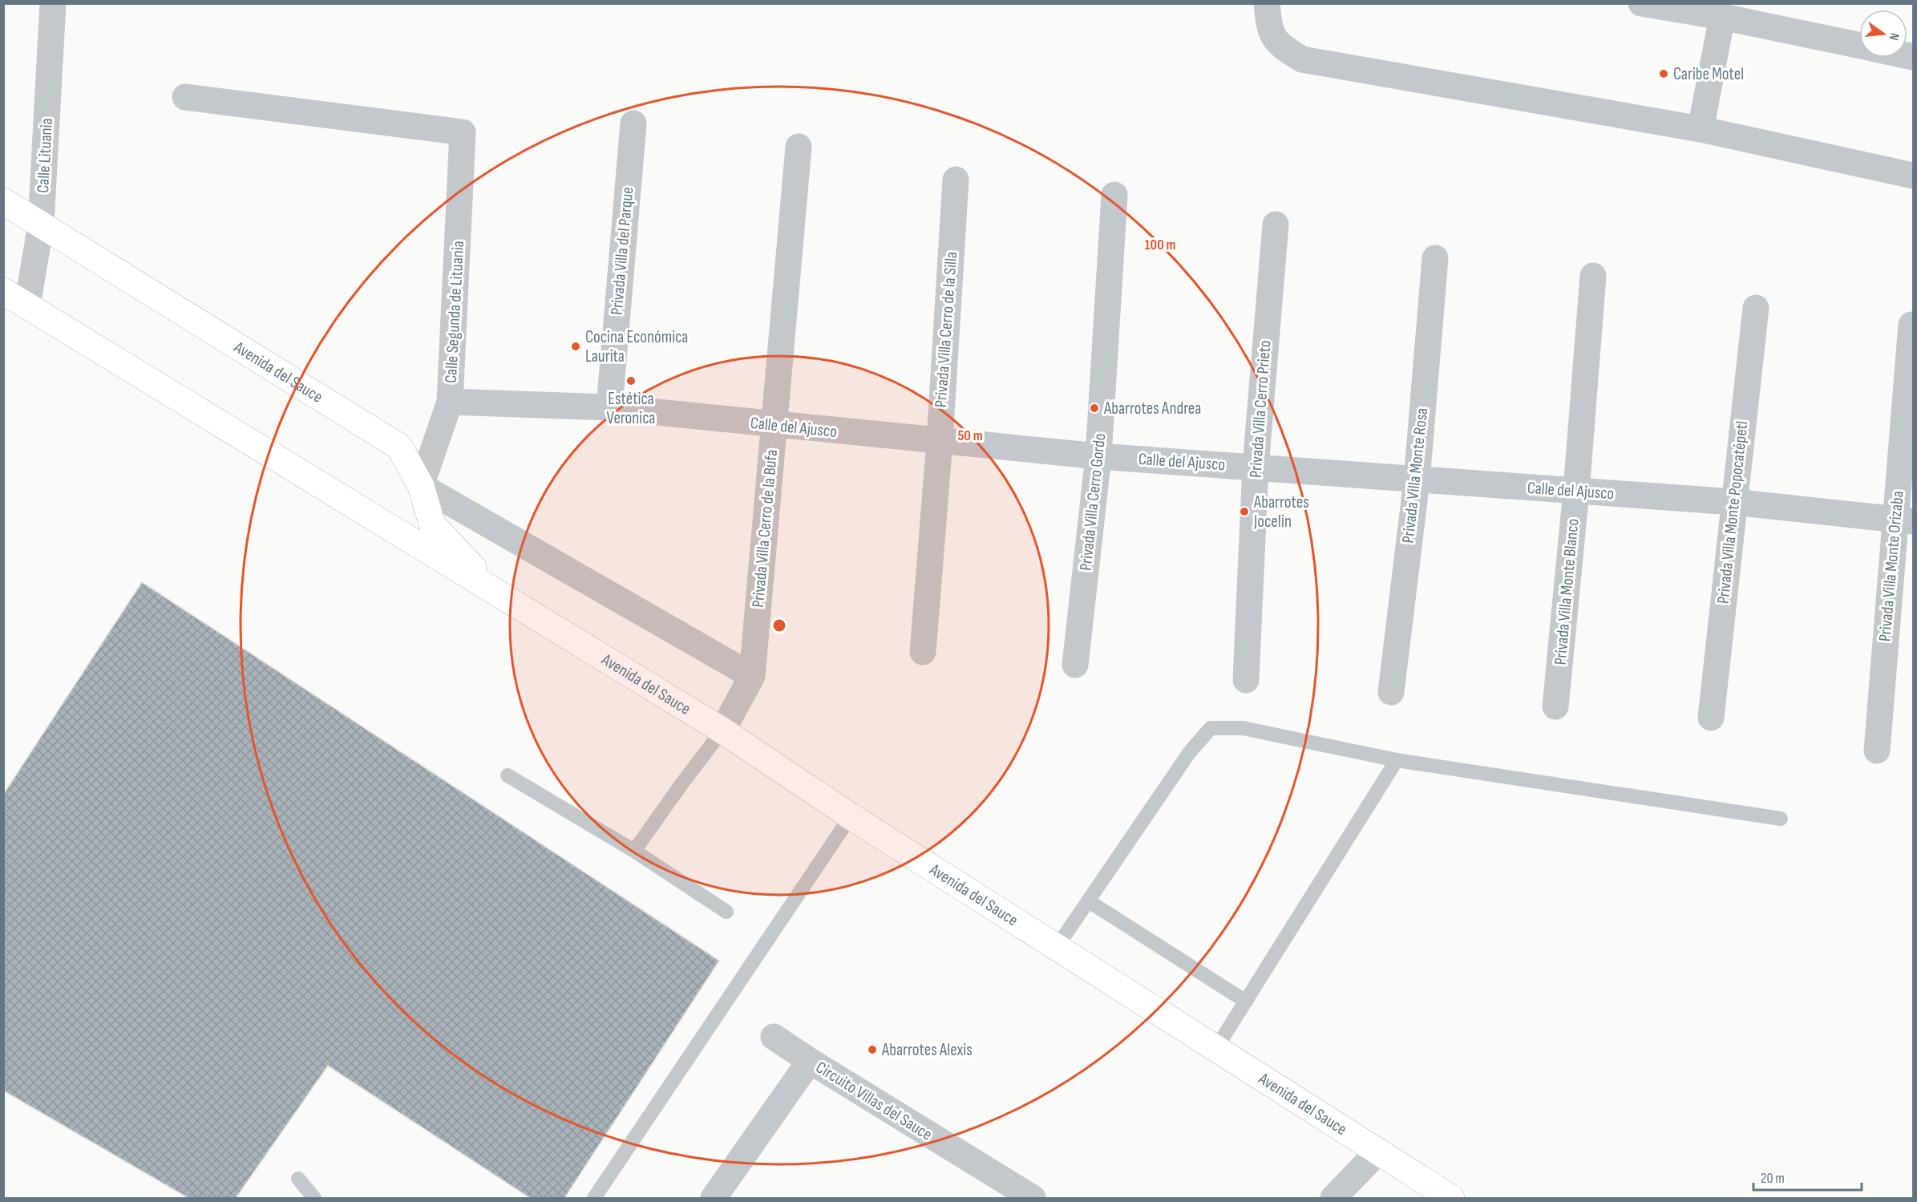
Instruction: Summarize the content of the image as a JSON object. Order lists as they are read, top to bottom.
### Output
{
  "streets": {
    "main road": ["Avenida del Sauce"],
    "street": [
      "Calle Lituania",
      "Privada Villa del Parque",
      "Calle Segunda de Lituania",
      "Privada Villa Cerro de la Silla",
      "Privada Villa Cerro Prieto",
      "Calle del Ajusco",
      "Privada Villa Monte Rosa",
      "Privada Villa Cerro Gordo",
      "Privada Villa Monte Popocatépetl",
      "Privada Villa Cerro de la Bufa",
      "Privada Villa Monte Orizaba",
      "Privada Villa Monte Blanco",
      "Circuito Villas del Sauce"
    ]
  },
  "crossings": [
    ["Calle Lituania", "Avenida del Sauce"],
    ["Privada Villa del Parque", "Calle del Ajusco"],
    ["Calle Segunda de Lituania", "Avenida del Sauce"],
    ["Calle Segunda de Lituania", "Calle del Ajusco"],
    ["Privada Villa Cerro de la Silla", "Calle del Ajusco"],
    ["Avenida del Sauce", "Privada Villa Cerro de la Bufa"],
    ["Privada Villa Cerro Prieto", "Calle del Ajusco"],
    ["Calle del Ajusco", "Privada Villa Monte Rosa"],
    ["Calle del Ajusco", "Privada Villa Cerro Gordo"],
    ["Calle del Ajusco", "Privada Villa Monte Popocatépetl"],
    ["Calle del Ajusco", "Privada Villa Cerro de la Bufa"],
    ["Calle del Ajusco", "Privada Villa Monte Orizaba"],
    ["Calle del Ajusco", "Privada Villa Monte Blanco"]
  ],
  "places": [
    "Caribe Motel",
    "Cocina Económica Laurita",
    "Estética Veronica",
    "Abarrotes Andrea",
    "Abarrotes Jocelin",
    "Abarrotes Alexis"
  ],
  "scale_bar": "20 m",
  "north": "right",
  "rings": ["100 m", "50 m"]
}
